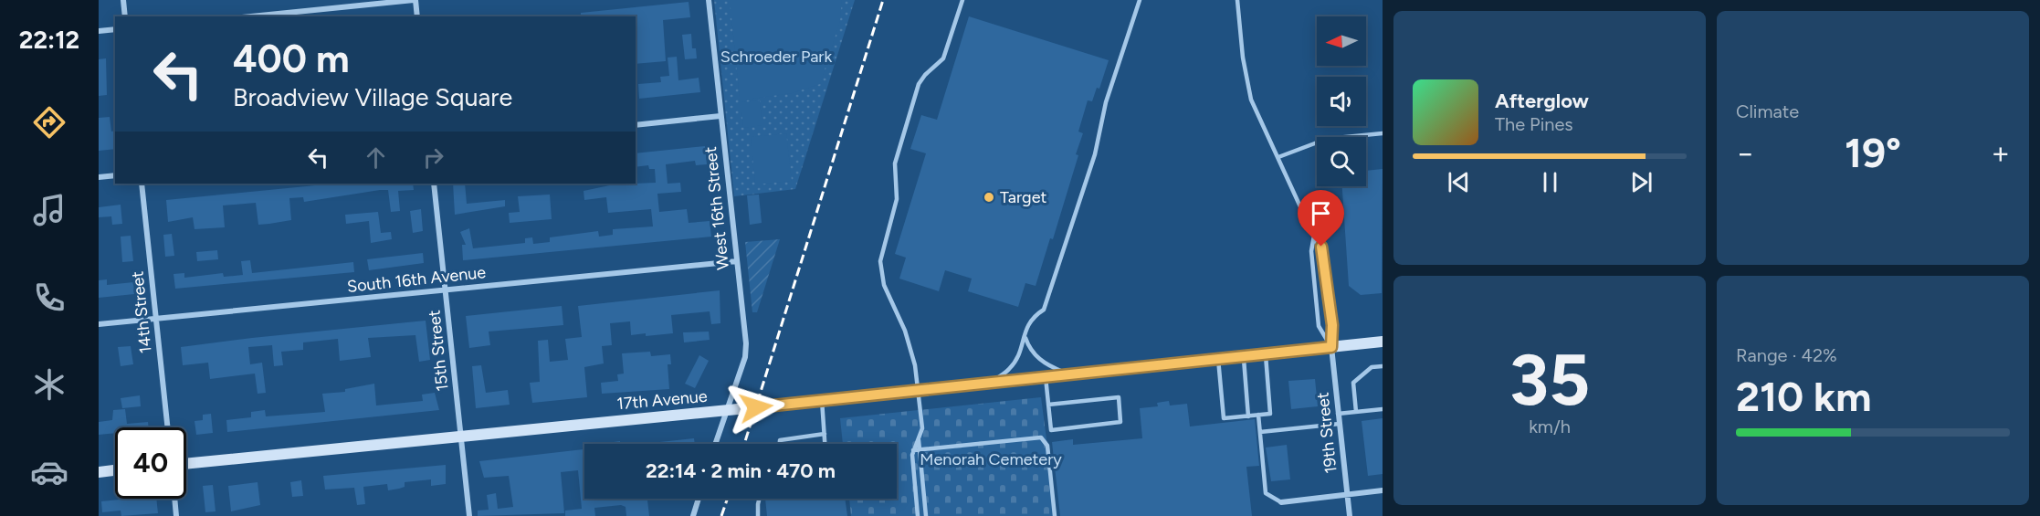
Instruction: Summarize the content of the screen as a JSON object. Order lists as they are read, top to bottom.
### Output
{
  "streets": {
    "street": [
      "West 16th Street",
      "South 16th Avenue",
      "14th Street",
      "15th Street",
      "17th Avenue",
      "19th Street"
    ]
  },
  "crossings": [
    ["West 16th Street", "South 16th Avenue"],
    ["West 16th Street", "17th Avenue"],
    ["South 16th Avenue", "14th Street"],
    ["South 16th Avenue", "15th Street"],
    ["15th Street", "17th Avenue"],
    ["17th Avenue", "19th Street"]
  ],
  "parks": ["Schroeder Park", "Menorah Cemetery"],
  "places": ["Target"],
  "north": "left",
  "page": {
    "tabs": "22:12",
    "tile": [
      "Climate",
      ["35", "km/h"],
      ["Range · 42%", "210 km"]
    ],
    "turn": ["400 m", "Broadview Village Square"],
    "song": ["Afterglow", "The Pines"],
    "heat": ["−", "19°", "+"],
    "limit": "40",
    "trip": "22:14 · 2 min · 470 m"
  }
}
